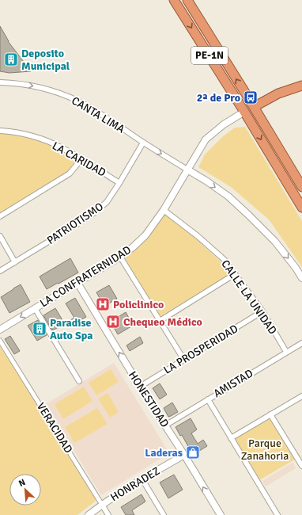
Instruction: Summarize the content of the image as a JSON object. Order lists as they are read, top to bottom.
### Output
{
  "streets": {
    "highway": ["PE-1N"],
    "street": [
      "CANTA LIMA",
      "LA CARIDAD",
      "PATRIOTISMO",
      "LA CONFRATERNIDAD",
      "CALLE LA UNIDAD",
      "LA PROSPERIDAD",
      "AMISTAD",
      "HONESTIDAD",
      "VERACIDAD",
      "HONRADEZ"
    ]
  },
  "crossings": [
    ["PE-1N", "LA CONFRATERNIDAD"],
    ["CANTA LIMA", "PATRIOTISMO"],
    ["CANTA LIMA", "LA CONFRATERNIDAD"],
    ["LA CARIDAD", "PATRIOTISMO"],
    ["LA CONFRATERNIDAD", "CALLE LA UNIDAD"],
    ["LA CONFRATERNIDAD", "HONESTIDAD"],
    ["CALLE LA UNIDAD", "LA PROSPERIDAD"],
    ["CALLE LA UNIDAD", "AMISTAD"],
    ["LA PROSPERIDAD", "HONESTIDAD"],
    ["AMISTAD", "HONESTIDAD"],
    ["HONESTIDAD", "HONRADEZ"],
    ["VERACIDAD", "HONRADEZ"]
  ],
  "one_way": ["CANTA LIMA"],
  "parks": ["Parque Zanahoria"],
  "places": {
    "building": ["Deposito Municipal", "Paradise Auto Spa"],
    "bus stop": ["2ª de Pro"],
    "hospital": ["Policlinico", "Chequeo Médico"],
    "shop": ["Laderas"]
  },
  "north": "top left"
}
